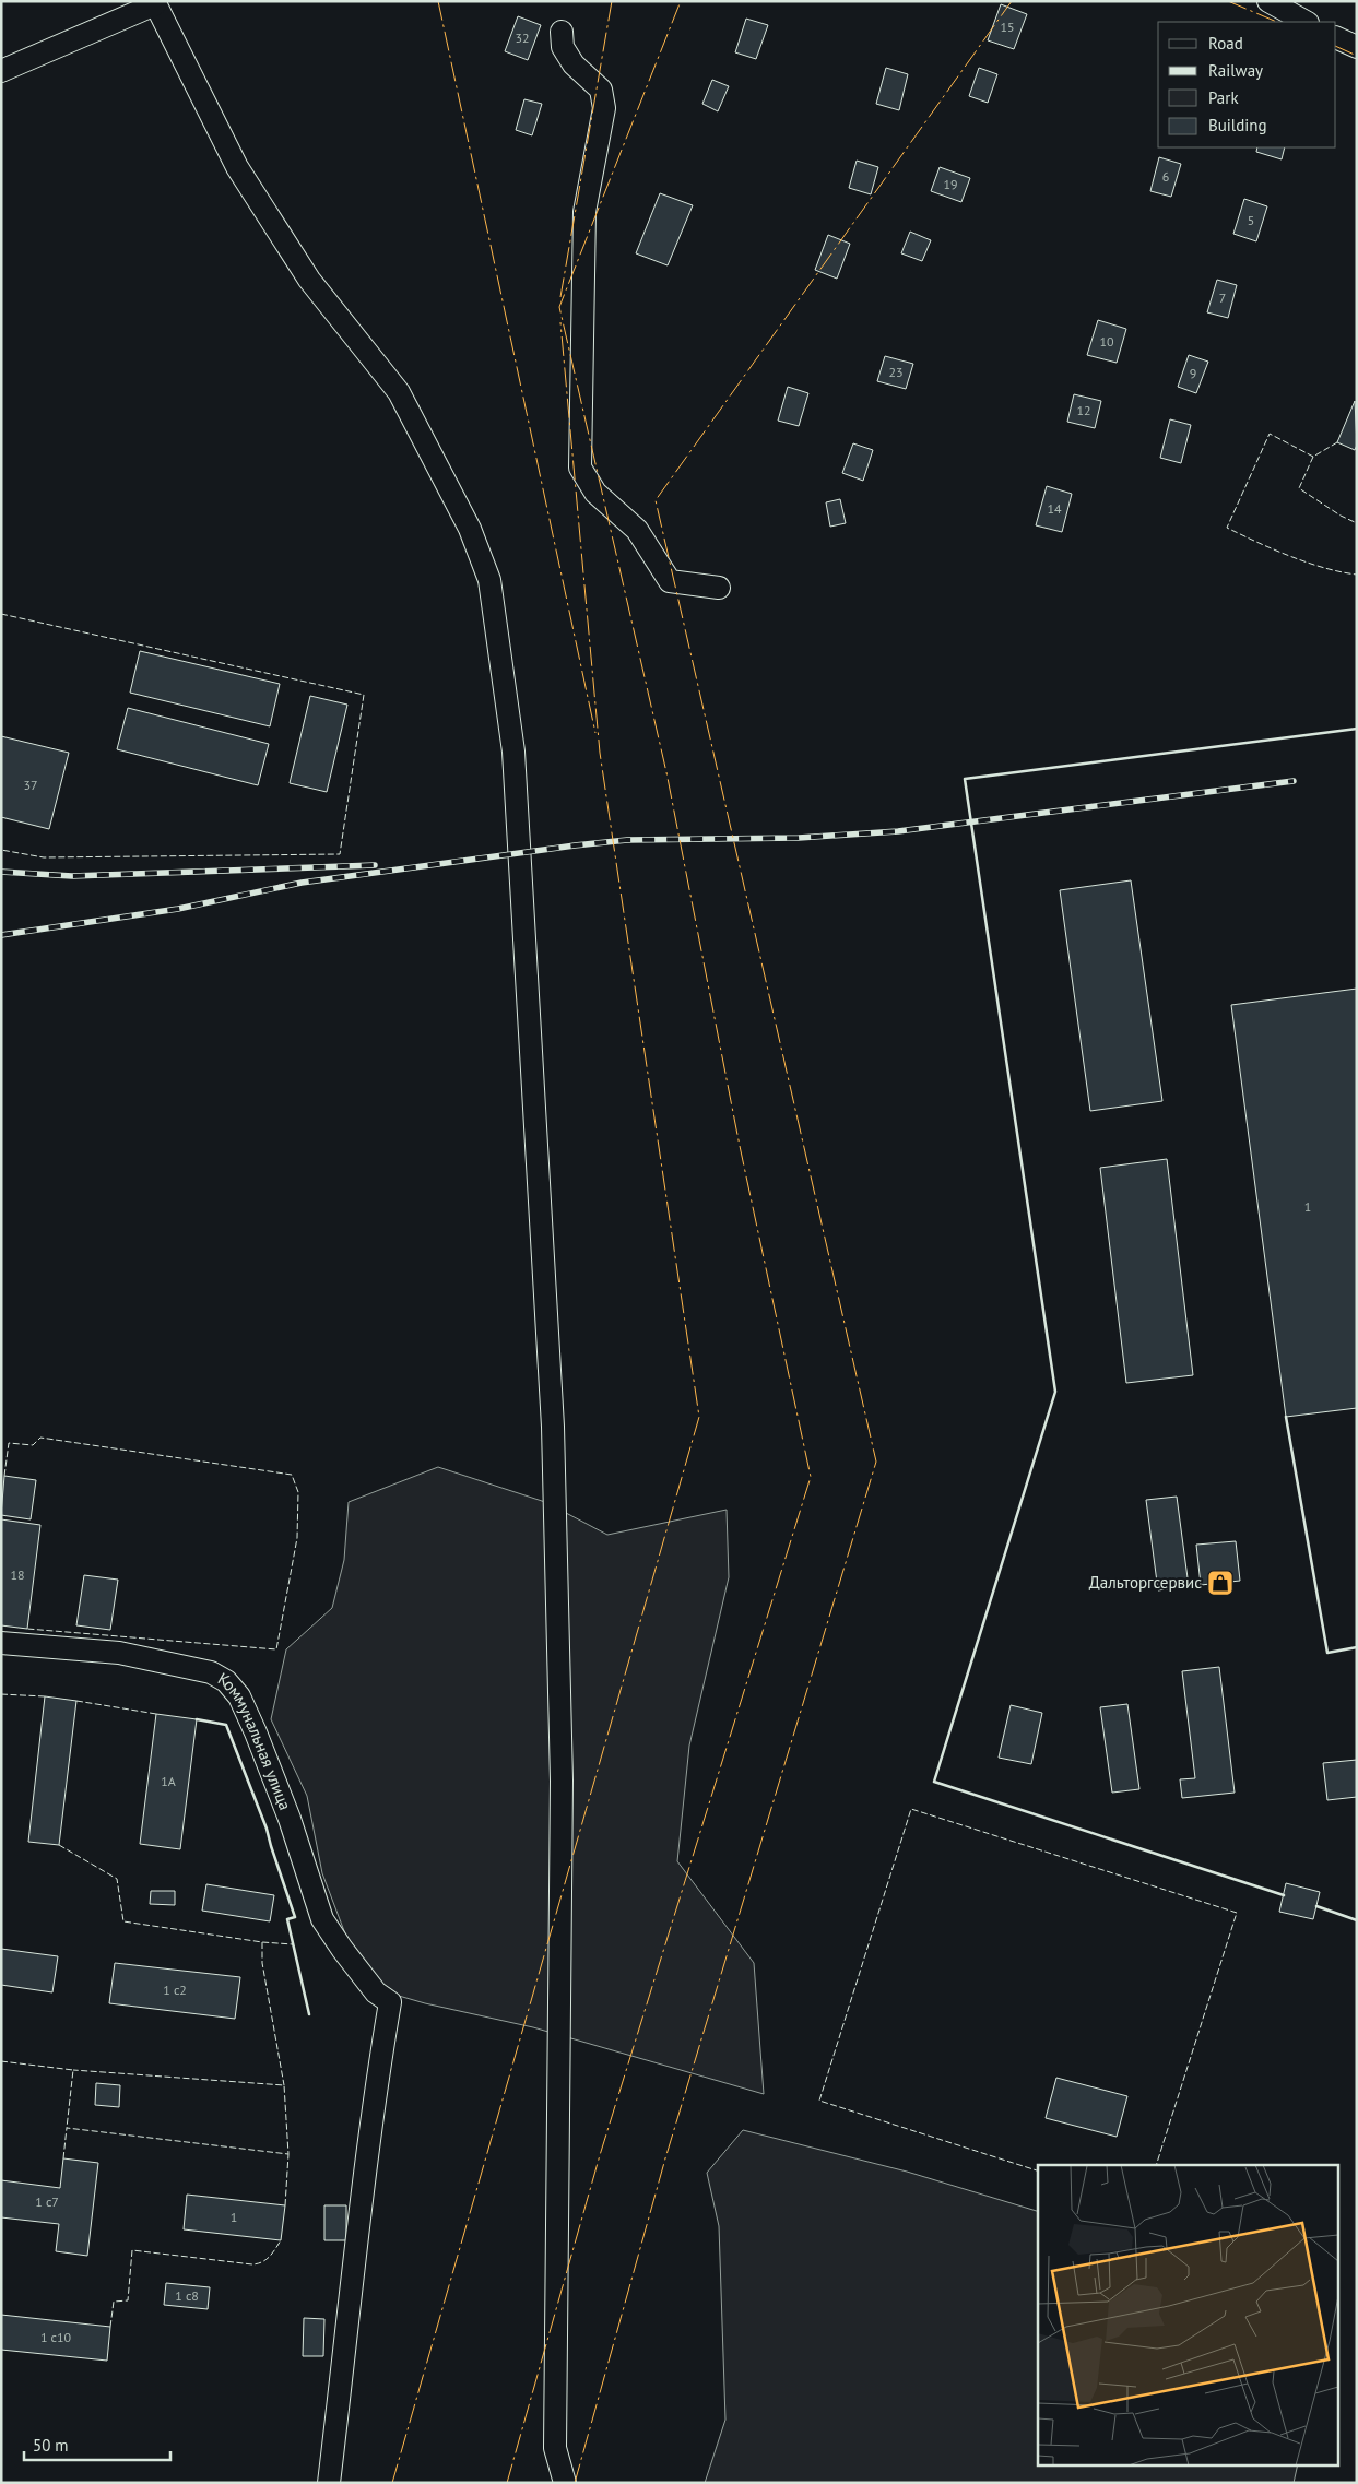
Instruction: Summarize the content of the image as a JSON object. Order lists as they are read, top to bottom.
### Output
{
  "streets": {
    "street": ["Коммунальная улица"]
  },
  "places": {
    "shop": ["Дальторгсервис"]
  },
  "house_numbers": [
    "15",
    "32",
    "6",
    "19",
    "5",
    "7",
    "10",
    "23",
    "9",
    "12",
    "14",
    "37",
    "1",
    "18",
    "1А",
    "1 с2",
    "1 с7",
    "1",
    "1 с8",
    "1 с10"
  ],
  "legend": [
    "Road",
    "Railway",
    "Park",
    "Building"
  ],
  "scale_bar": "50 m"
}
